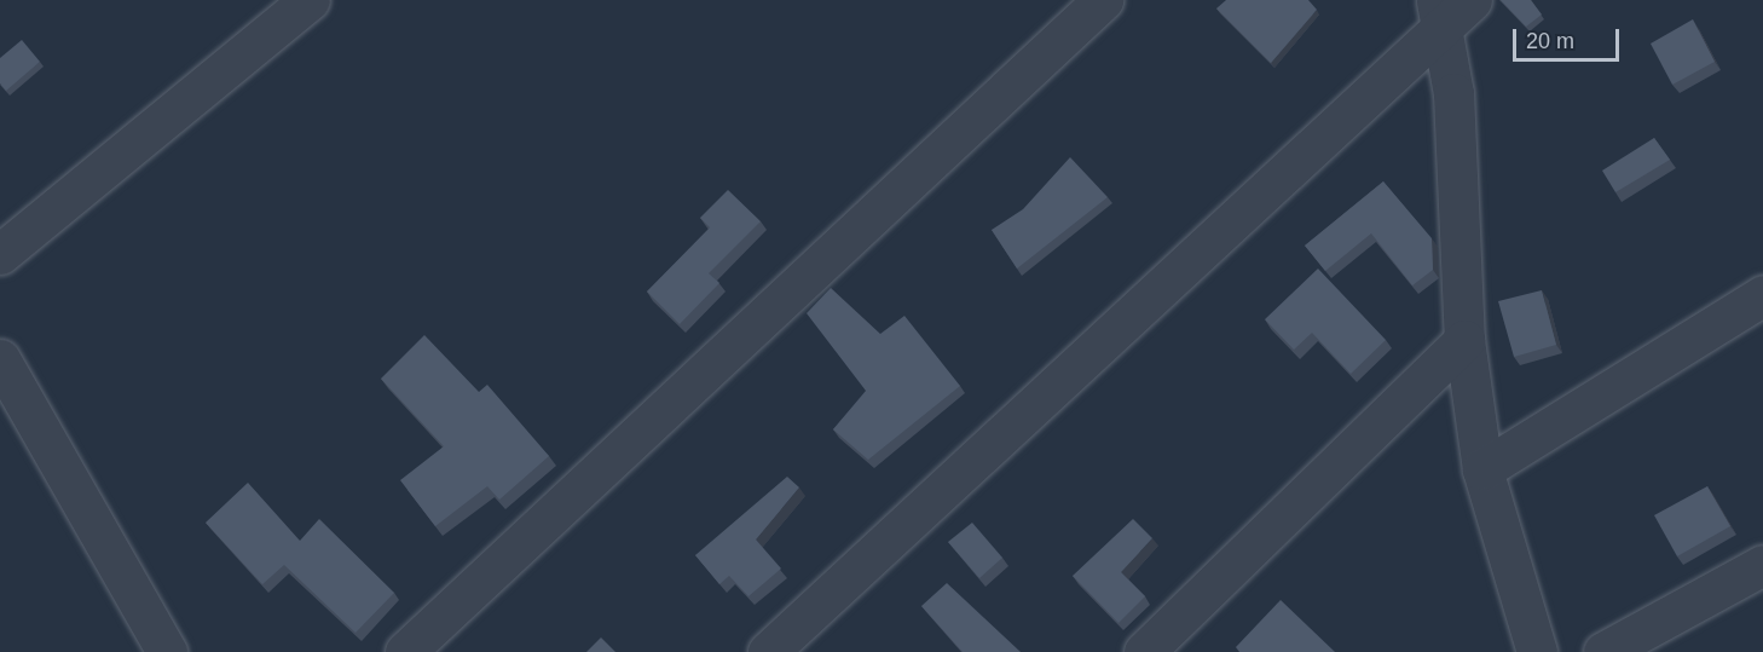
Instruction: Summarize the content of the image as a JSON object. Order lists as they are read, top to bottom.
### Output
{
  "scale_bar": "20 m"
}
